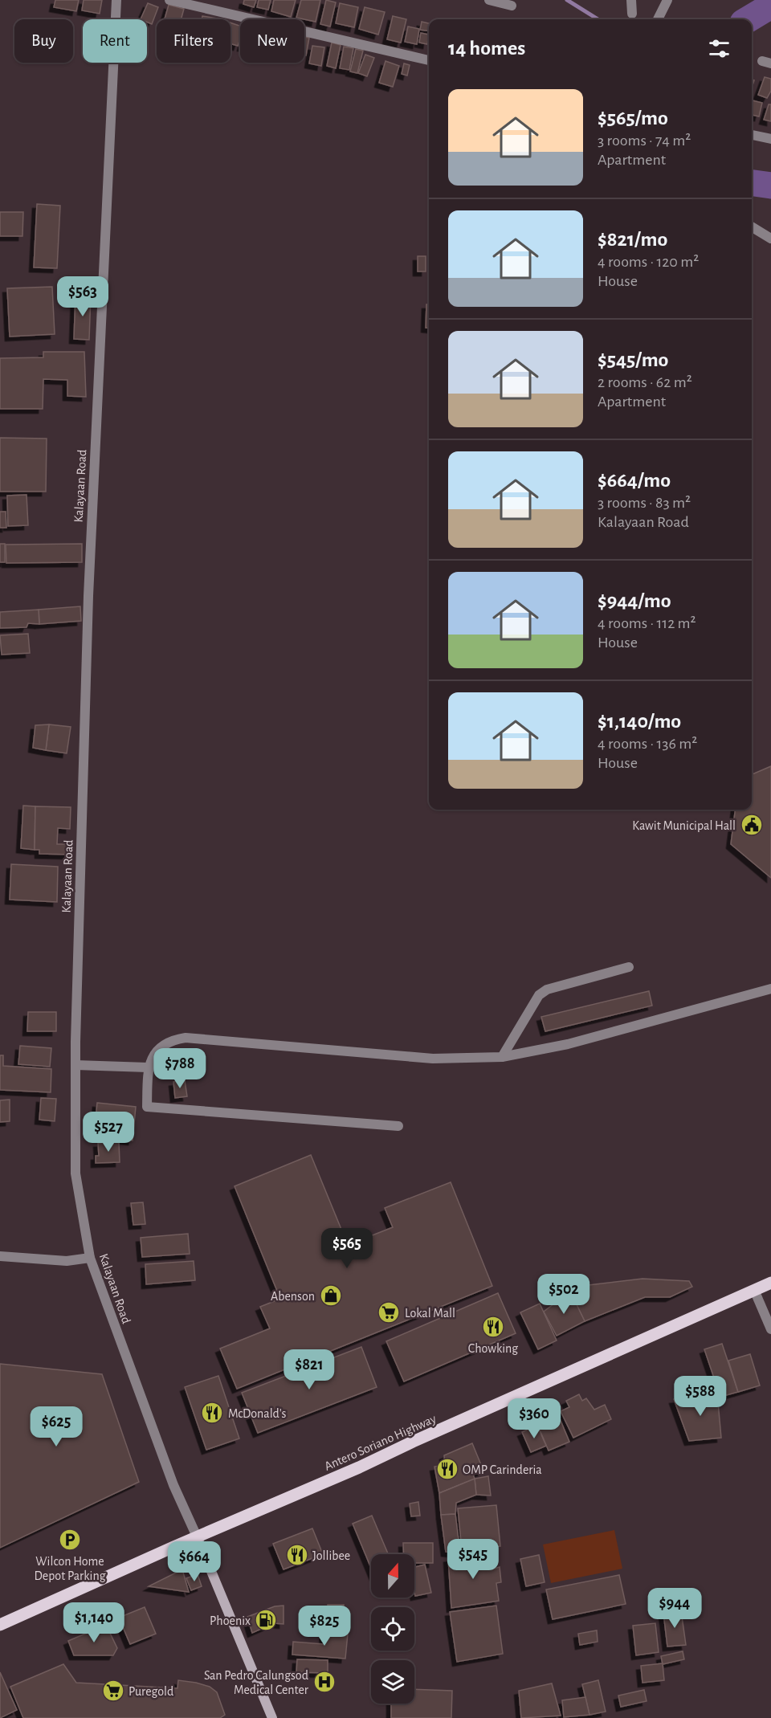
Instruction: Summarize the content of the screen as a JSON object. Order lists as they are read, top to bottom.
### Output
{
  "streets": {
    "main road": ["Kalayaan Road", "Antero Soriano Highway"]
  },
  "crossings": [
    ["Kalayaan Road", "Antero Soriano Highway"]
  ],
  "places": {
    "public building": ["Kawit Municipal Hall"],
    "shop": ["Abenson"],
    "supermarket": ["Lokal Mall", "Puregold"],
    "restaurant": [
      "Chowking",
      "McDonald's",
      "OMP Carinderia",
      "Jollibee"
    ],
    "parking": ["Wilcon Home Depot Parking"],
    "fuel station": ["Phoenix"],
    "hospital": ["San Pedro Calungsod Medical Center"]
  },
  "north": "top",
  "page": {
    "chip": [
      "Buy",
      "Rent",
      "Filters",
      "New"
    ],
    "heading": "14 homes",
    "list": [
      {
        "name": "$565/mo",
        "note": "3 rooms · 74 m² · Apartment"
      },
      {
        "name": "$821/mo",
        "note": "4 rooms · 120 m² · House"
      },
      {
        "name": "$545/mo",
        "note": "2 rooms · 62 m² · Apartment"
      },
      {
        "name": "$664/mo",
        "note": "3 rooms · 83 m² · Kalayaan Road"
      },
      {
        "name": "$944/mo",
        "note": "4 rooms · 112 m² · House"
      },
      {
        "name": "$1,140/mo",
        "note": "4 rooms · 136 m² · House"
      }
    ],
    "price": [
      "$563",
      "$788",
      "$527",
      "$565",
      "$502",
      "$821",
      "$588",
      "$360",
      "$625",
      "$545",
      "$664",
      "$944",
      "$1,140",
      "$825"
    ]
  }
}
